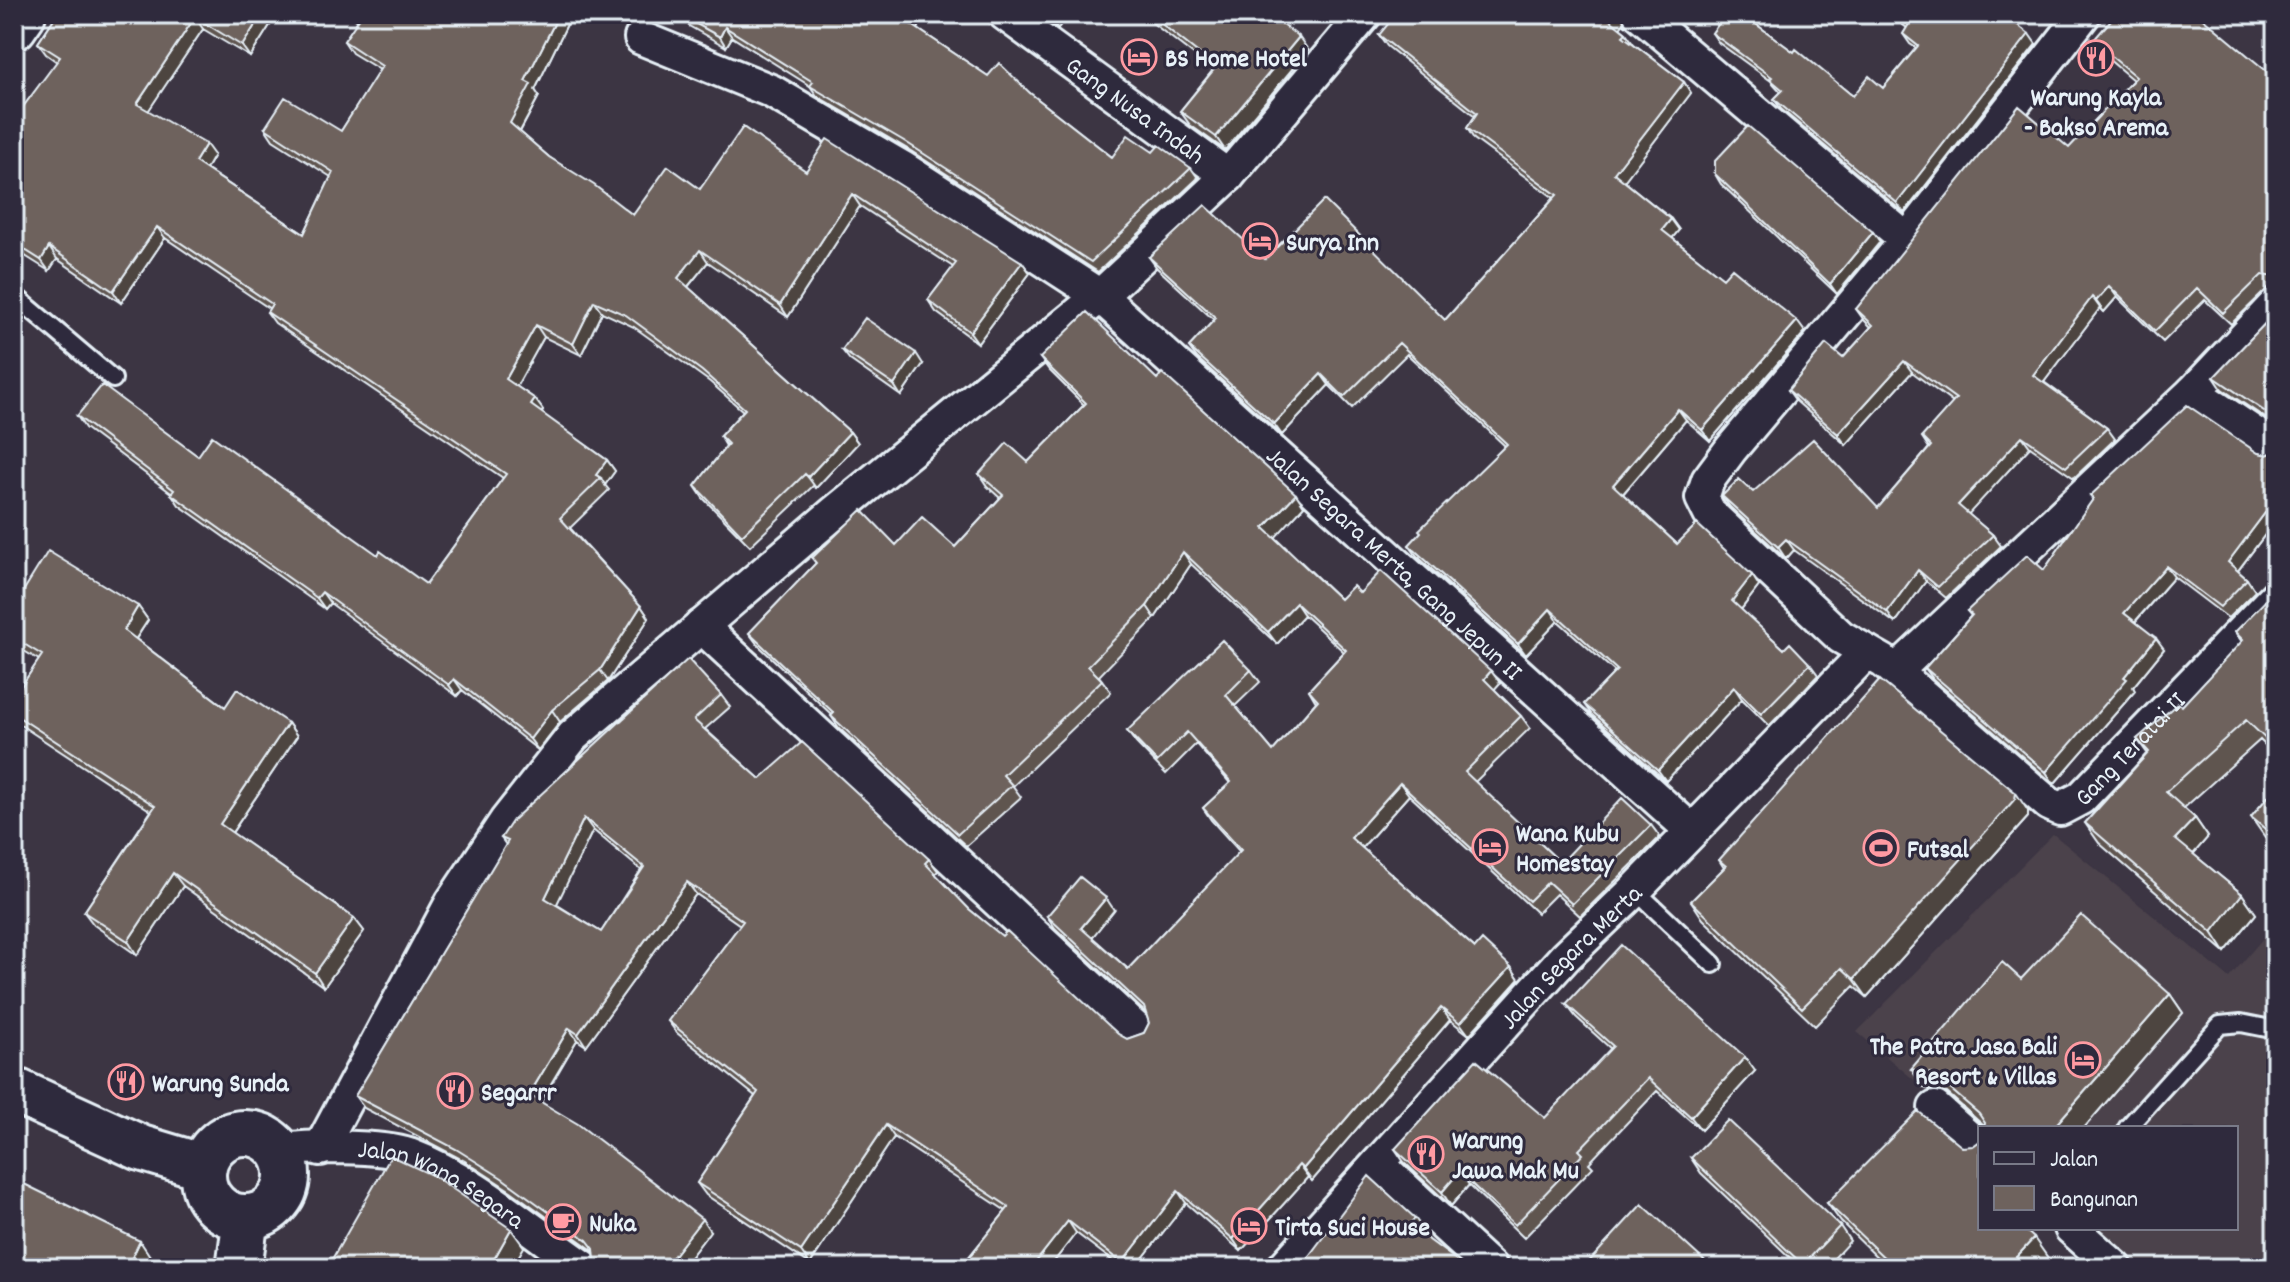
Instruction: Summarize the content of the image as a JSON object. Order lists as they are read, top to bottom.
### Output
{
  "streets": {
    "street": [
      "Gang Nusa Indah",
      "Jalan Segara Merta, Gang Jepun II",
      "Gang Teratai II",
      "Jalan Segara Merta",
      "Jalan Wana Segara"
    ]
  },
  "crossings": [
    ["Jalan Segara Merta, Gang Jepun II", "Jalan Segara Merta"],
    ["Gang Teratai II", "Jalan Segara Merta"]
  ],
  "places": {
    "hotel": [
      "BS Home Hotel",
      "Surya Inn",
      "Wana Kubu Homestay",
      "The Patra Jasa Bali Resort & Villas",
      "Tirta Suci House"
    ],
    "restaurant": [
      "Warung Kayla - Bakso Arema",
      "Warung Sunda",
      "Segarrr",
      "Warung Jawa Mak Mu"
    ],
    "sports": ["Futsal"],
    "cafe": ["Nuka"]
  },
  "legend": ["Jalan", "Bangunan"]
}
